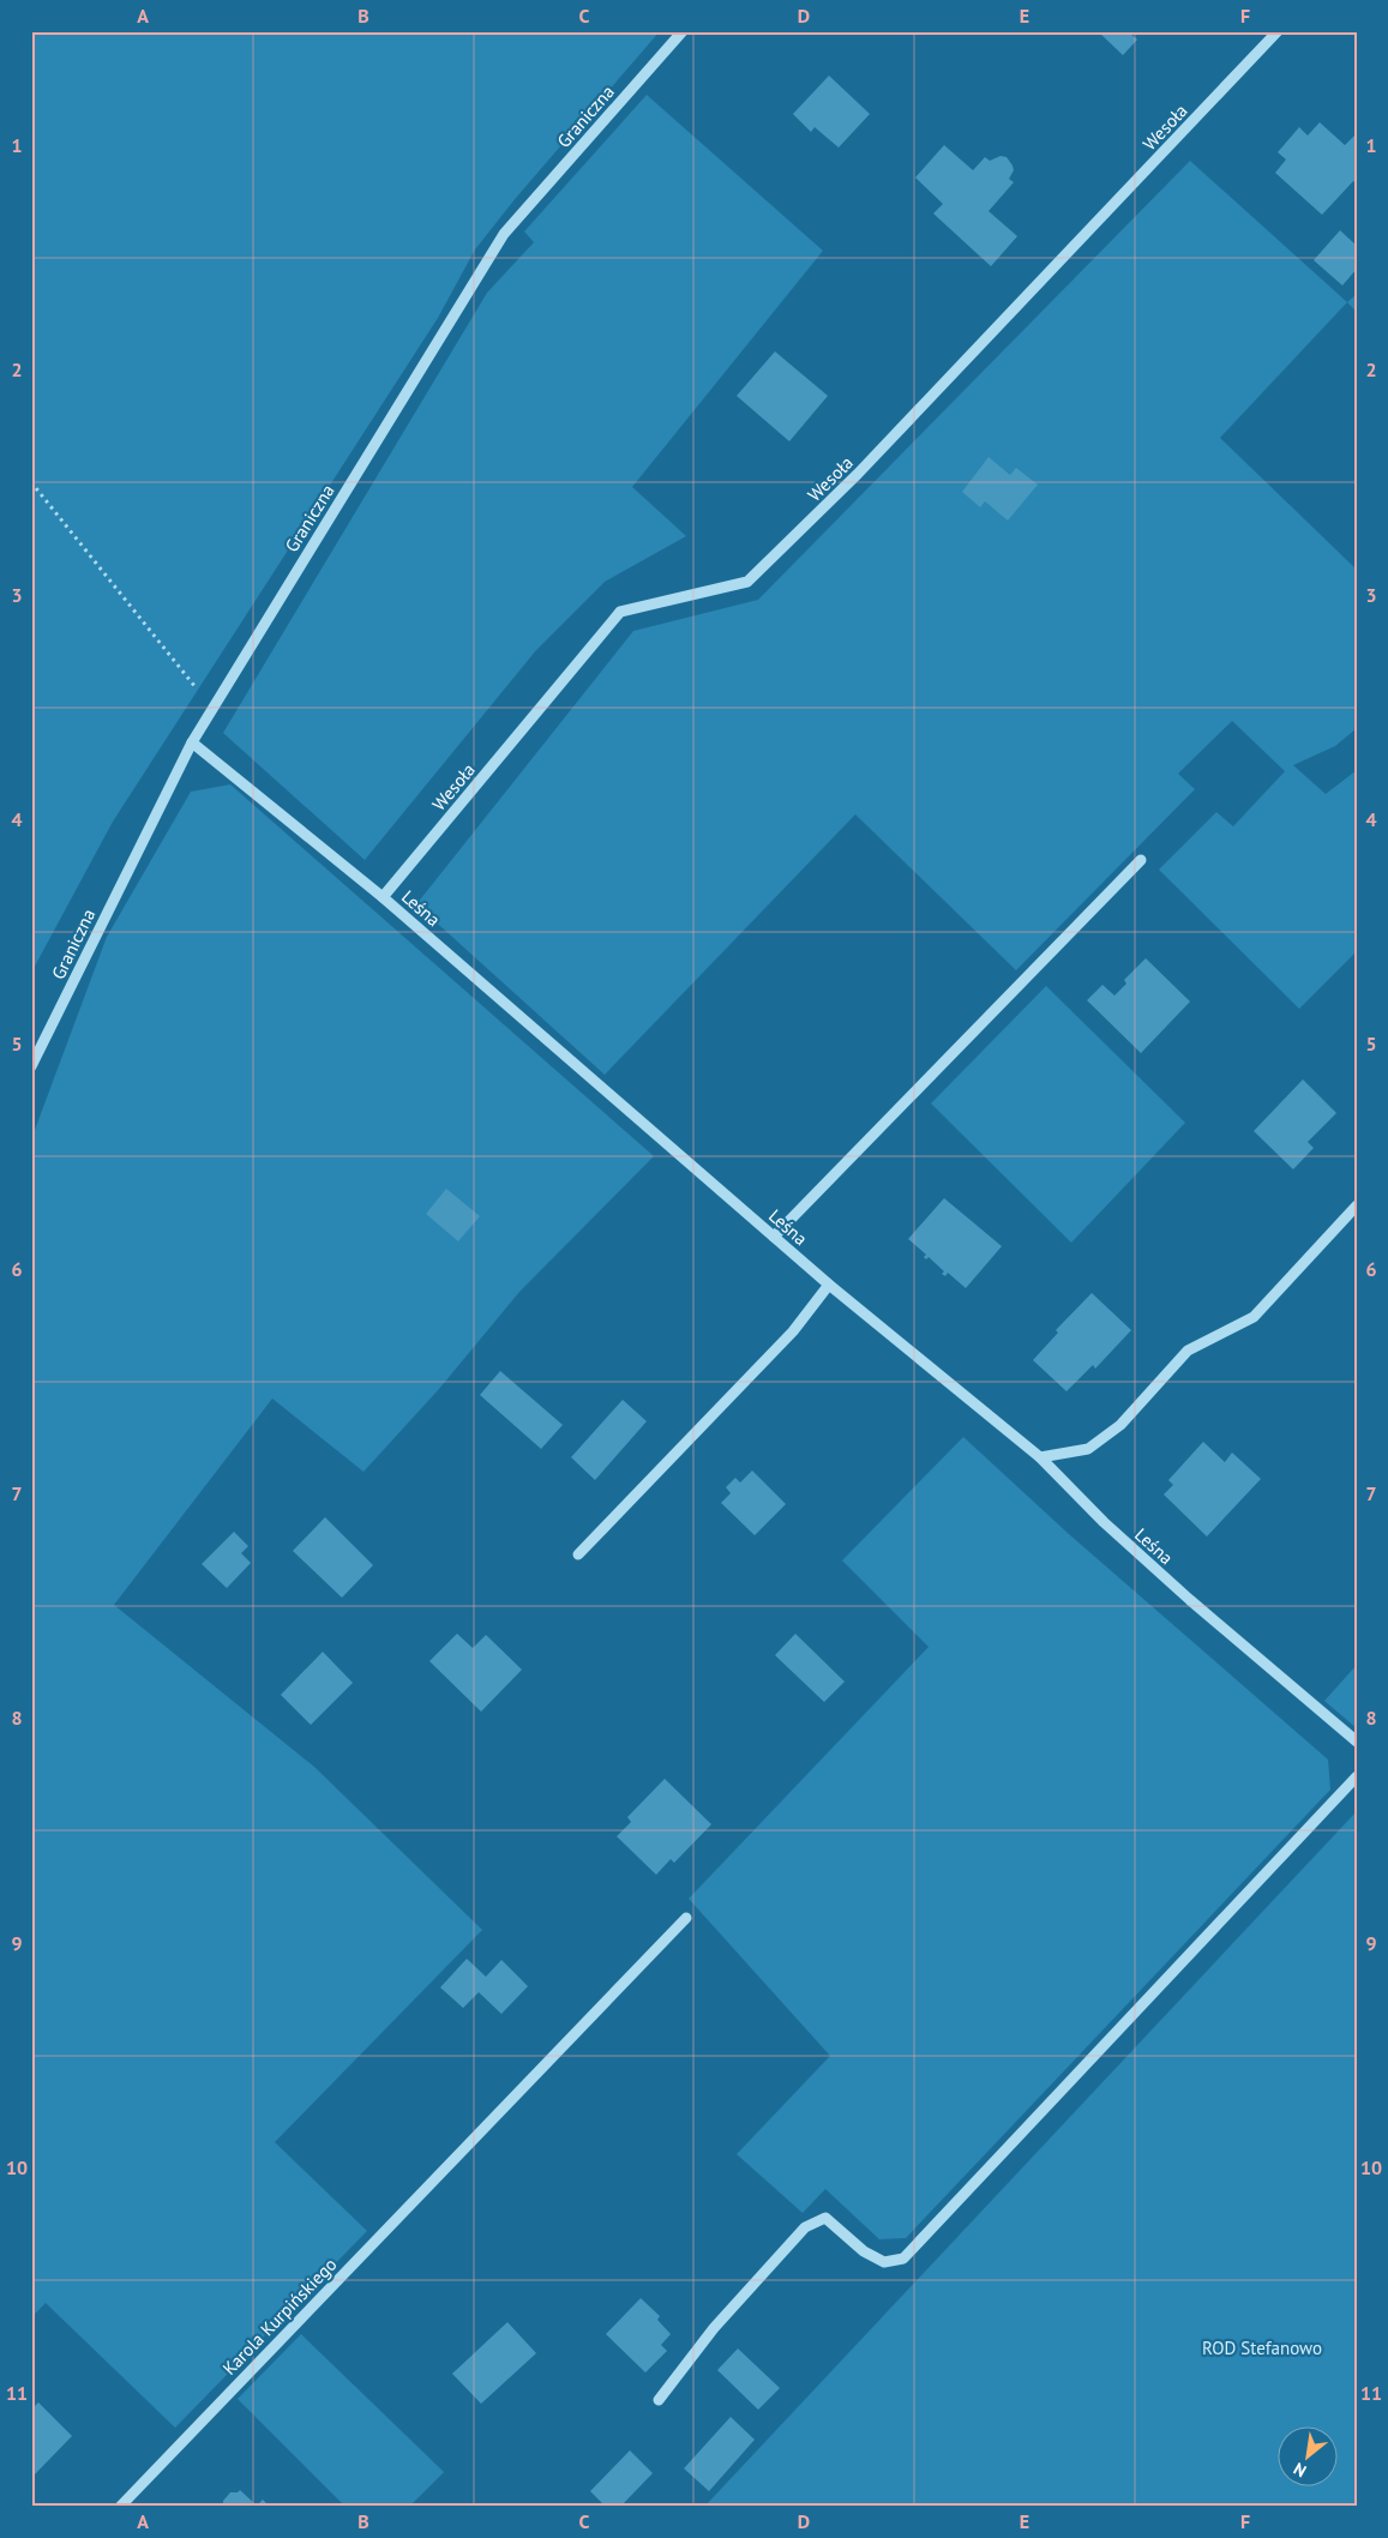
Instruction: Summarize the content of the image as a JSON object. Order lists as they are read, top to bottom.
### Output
{
  "streets": {
    "street": [
      "Graniczna",
      "Wesoła",
      "Leśna",
      "Karola Kurpińskiego"
    ]
  },
  "crossings": [
    ["Graniczna", "Leśna"],
    ["Wesoła", "Leśna"]
  ],
  "parks": ["ROD Stefanowo"],
  "north": "bottom left",
  "grid": {
    "columns": [
      "A",
      "B",
      "C",
      "D",
      "E",
      "F"
    ],
    "rows": [
      "1",
      "2",
      "3",
      "4",
      "5",
      "6",
      "7",
      "8",
      "9",
      "10",
      "11"
    ]
  }
}
